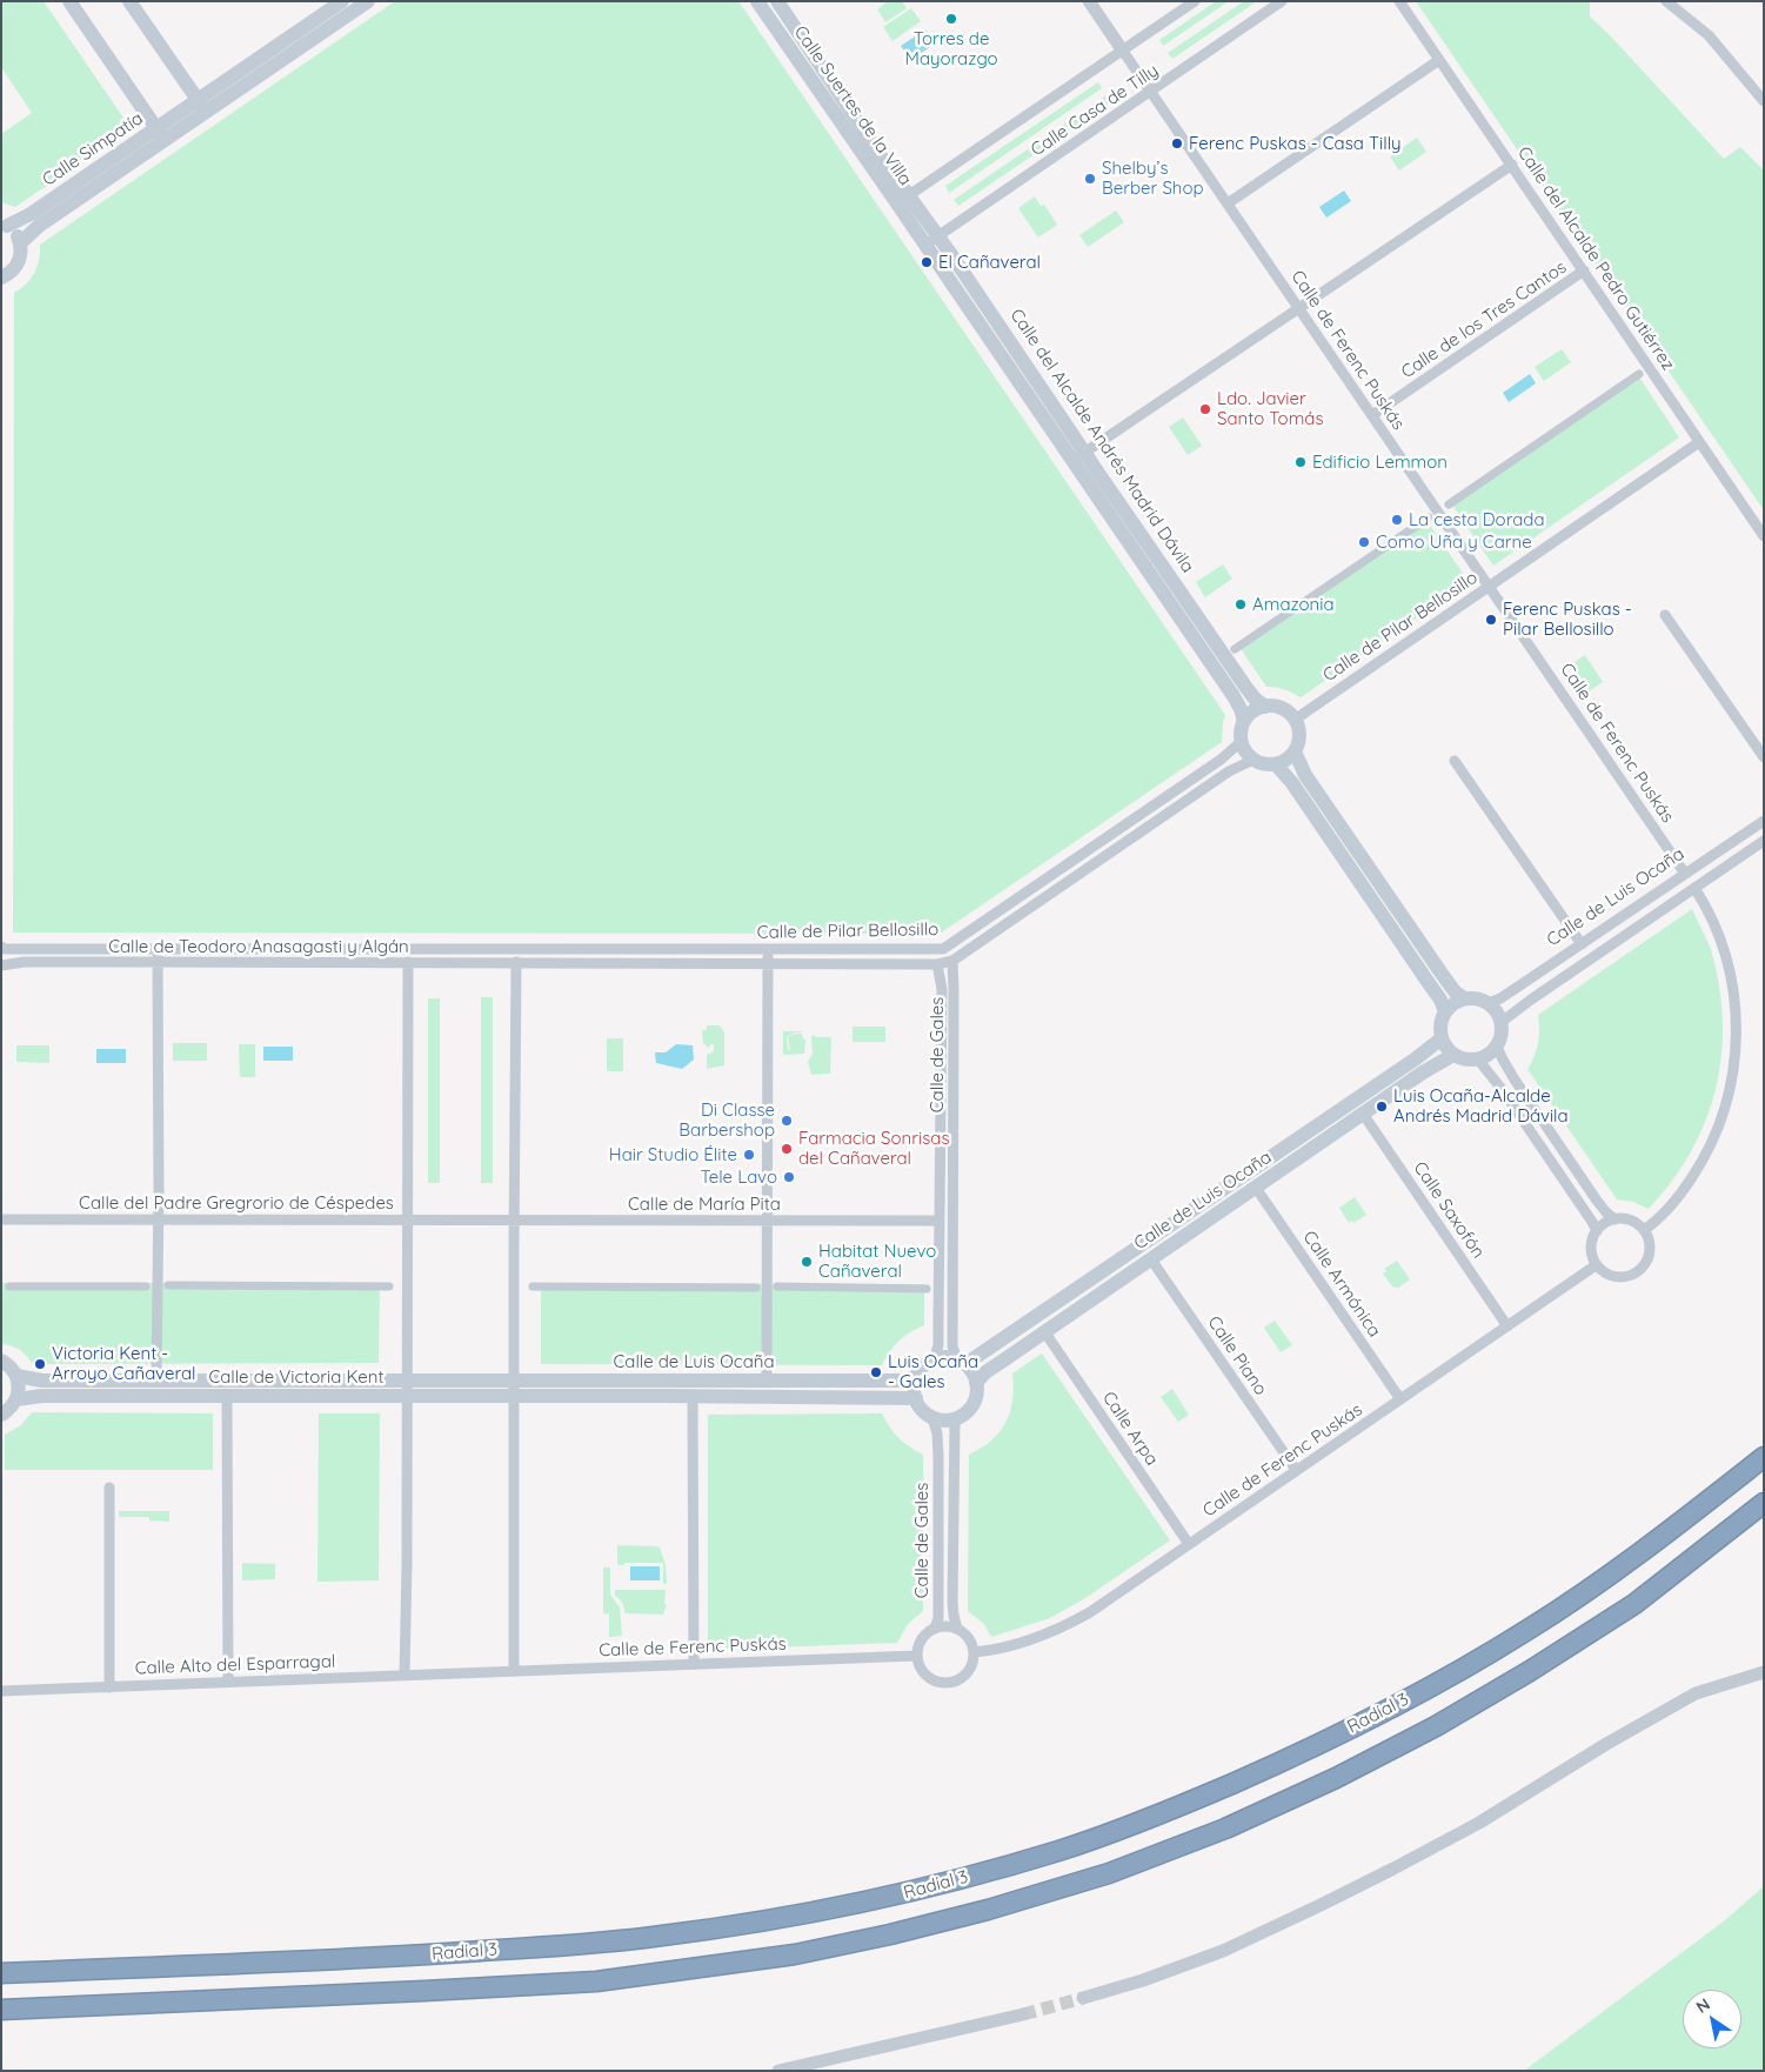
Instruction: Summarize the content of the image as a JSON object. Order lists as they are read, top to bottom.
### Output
{
  "streets": {
    "highway": ["Radial 3"],
    "main road": [
      "Calle Suertes de la Villa",
      "Calle Simpatía",
      "Calle del Alcalde Andrés Madrid Dávila",
      "Calle de Luis Ocaña",
      "Calle de Victoria Kent"
    ],
    "street": [
      "Calle Casa de Tilly",
      "Calle del Alcalde Pedro Gutiérrez",
      "Calle de los Tres Cantos",
      "Calle de Ferenc Puskás",
      "Calle de Pilar Bellosillo",
      "Calle de Teodoro Anasagasti y Algán",
      "Calle de Gales",
      "Calle del Padre Gregrorio de Céspedes",
      "Calle de María Pita",
      "Calle Saxofón",
      "Calle Armónica",
      "Calle Piano",
      "Calle Arpa",
      "Calle Alto del Esparragal"
    ]
  },
  "crossings": [
    ["Calle Suertes de la Villa", "Calle Casa de Tilly"],
    ["Calle Suertes de la Villa", "Calle del Alcalde Andrés Madrid Dávila"],
    ["Calle Casa de Tilly", "Calle de Ferenc Puskás"],
    ["Calle Casa de Tilly", "Calle del Alcalde Andrés Madrid Dávila"],
    ["Calle del Alcalde Pedro Gutiérrez", "Calle de los Tres Cantos"],
    ["Calle del Alcalde Pedro Gutiérrez", "Calle de Pilar Bellosillo"],
    ["Calle de los Tres Cantos", "Calle de Ferenc Puskás"],
    ["Calle de Ferenc Puskás", "Calle de Pilar Bellosillo"],
    ["Calle de Ferenc Puskás", "Calle de Luis Ocaña"],
    ["Calle de Ferenc Puskás", "Calle de Gales"],
    ["Calle de Ferenc Puskás", "Calle Saxofón"],
    ["Calle de Ferenc Puskás", "Calle Armónica"],
    ["Calle de Ferenc Puskás", "Calle Piano"],
    ["Calle de Ferenc Puskás", "Calle Arpa"],
    ["Calle de Ferenc Puskás", "Calle Alto del Esparragal"],
    ["Calle del Alcalde Andrés Madrid Dávila", "Calle de Pilar Bellosillo"],
    ["Calle de Pilar Bellosillo", "Calle de Teodoro Anasagasti y Algán"],
    ["Calle de Pilar Bellosillo", "Calle de Gales"],
    ["Calle de Luis Ocaña", "Calle de Gales"],
    ["Calle de Luis Ocaña", "Calle Saxofón"],
    ["Calle de Luis Ocaña", "Calle Armónica"],
    ["Calle de Luis Ocaña", "Calle Piano"],
    ["Calle de Luis Ocaña", "Calle de Victoria Kent"],
    ["Calle de Luis Ocaña", "Calle Arpa"],
    ["Calle de Gales", "Calle de María Pita"],
    ["Calle del Padre Gregrorio de Céspedes", "Calle de María Pita"]
  ],
  "places": [
    "Torres de Mayorazgo",
    "Ferenc Puskas - Casa Tilly",
    "Shelby’s Berber Shop",
    "El Cañaveral",
    "Ldo. Javier Santo Tomás",
    "Edificio Lemmon",
    "La cesta Dorada",
    "Como Uña y Carne",
    "Amazonia",
    "Ferenc Puskas - Pilar Bellosillo",
    "Luis Ocaña-Alcalde Andrés Madrid Dávila",
    "Di Classe Barbershop",
    "Farmacia Sonrisas del Cañaveral",
    "Hair Studio Élite",
    "Tele Lavo",
    "Habitat Nuevo Cañaveral",
    "Victoria Kent - Arroyo Cañaveral",
    "Luis Ocaña - Gales"
  ],
  "north": "top left"
}
